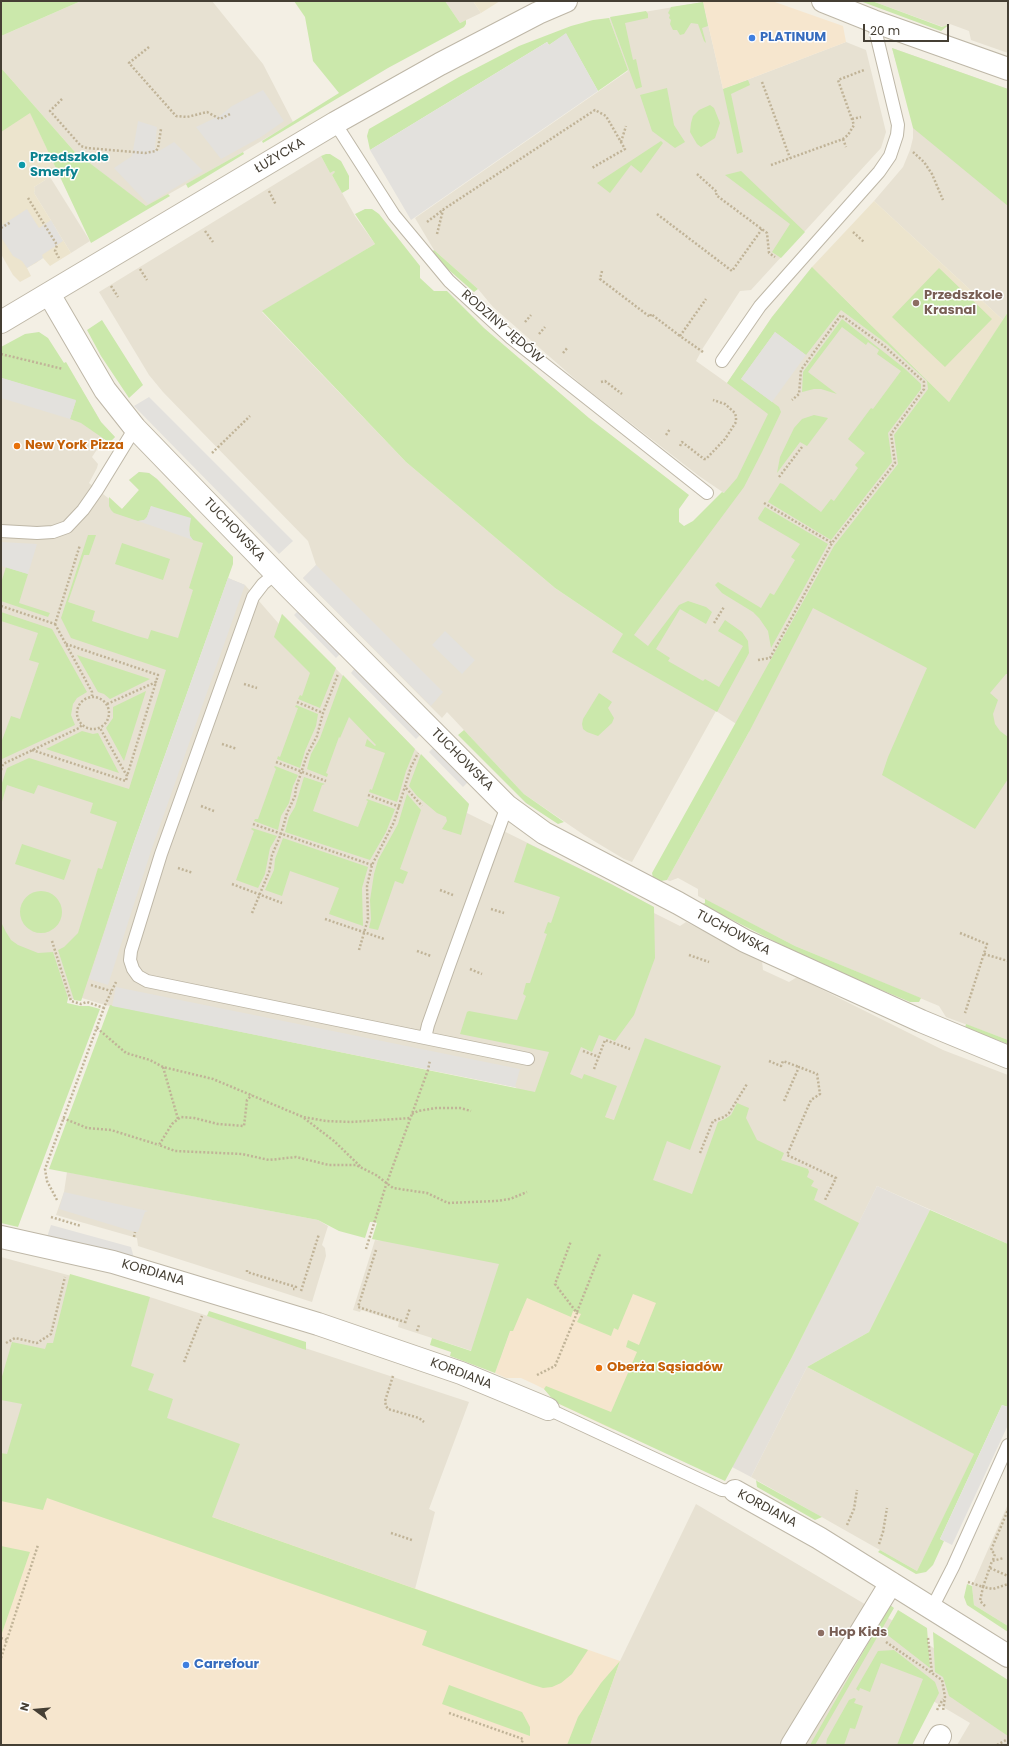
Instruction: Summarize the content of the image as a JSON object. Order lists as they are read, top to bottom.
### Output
{
  "streets": {
    "street": ["ŁUŻYCKA", "TUCHOWSKA", "KORDIANA"],
    "lane": ["RODZINY JĘDÓW"]
  },
  "crossings": [
    ["ŁUŻYCKA", "RODZINY JĘDÓW"],
    ["ŁUŻYCKA", "TUCHOWSKA"]
  ],
  "places": [
    "PLATINUM",
    "Przedszkole Smerfy",
    "Przedszkole Krasnal",
    "New York Pizza",
    "Oberża Sąsiadów",
    "Hop Kids",
    "Carrefour"
  ],
  "scale_bar": "20 m",
  "north": "left"
}
